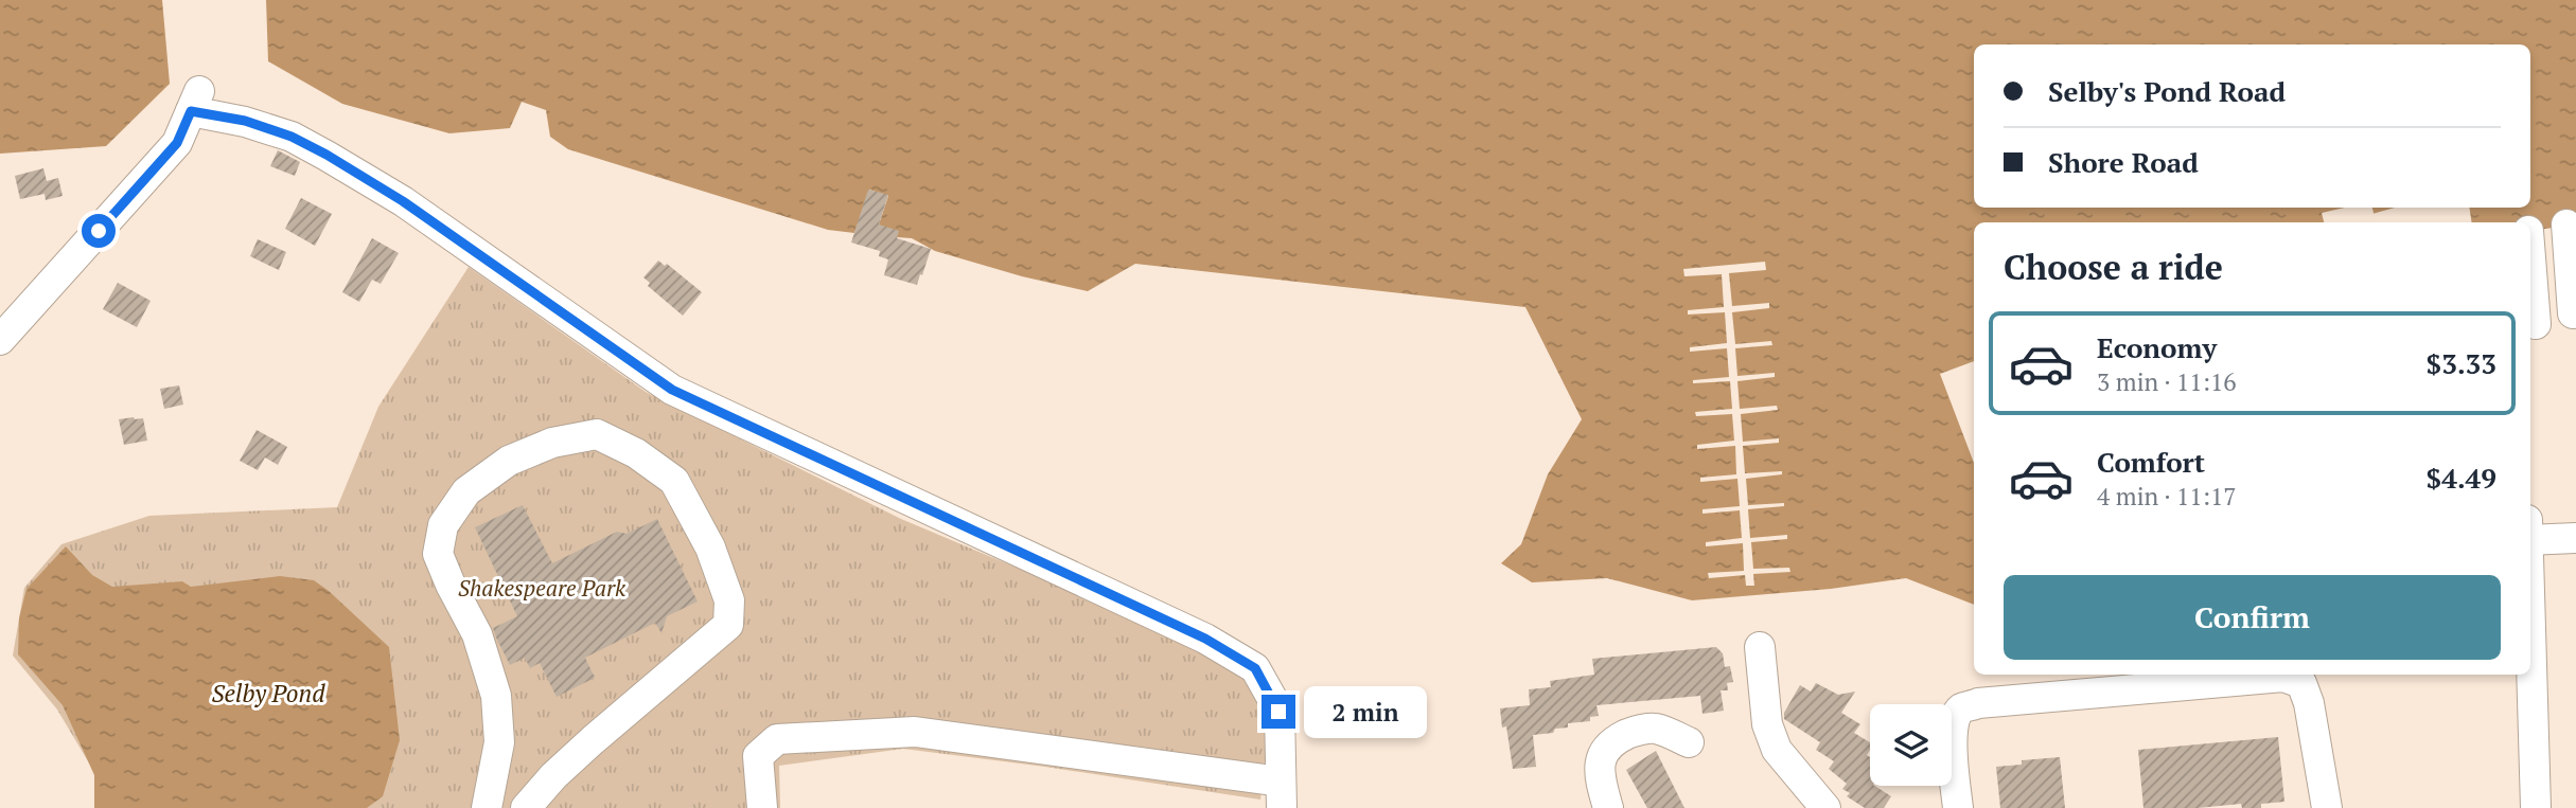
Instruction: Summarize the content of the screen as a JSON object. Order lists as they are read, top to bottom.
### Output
{
  "water": ["Selby Pond"],
  "parks": ["Shakespeare Park"],
  "page": {
    "banner": ["Selby's Pond Road", "Shore Road"],
    "heading": "Choose a ride",
    "list": [
      {
        "name": "Economy",
        "note": "3 min · 11:16",
        "value": "$3.33"
      },
      {
        "name": "Comfort",
        "note": "4 min · 11:17",
        "value": "$4.49"
      }
    ],
    "buttons": "Confirm",
    "bubble": "2 min"
  }
}
